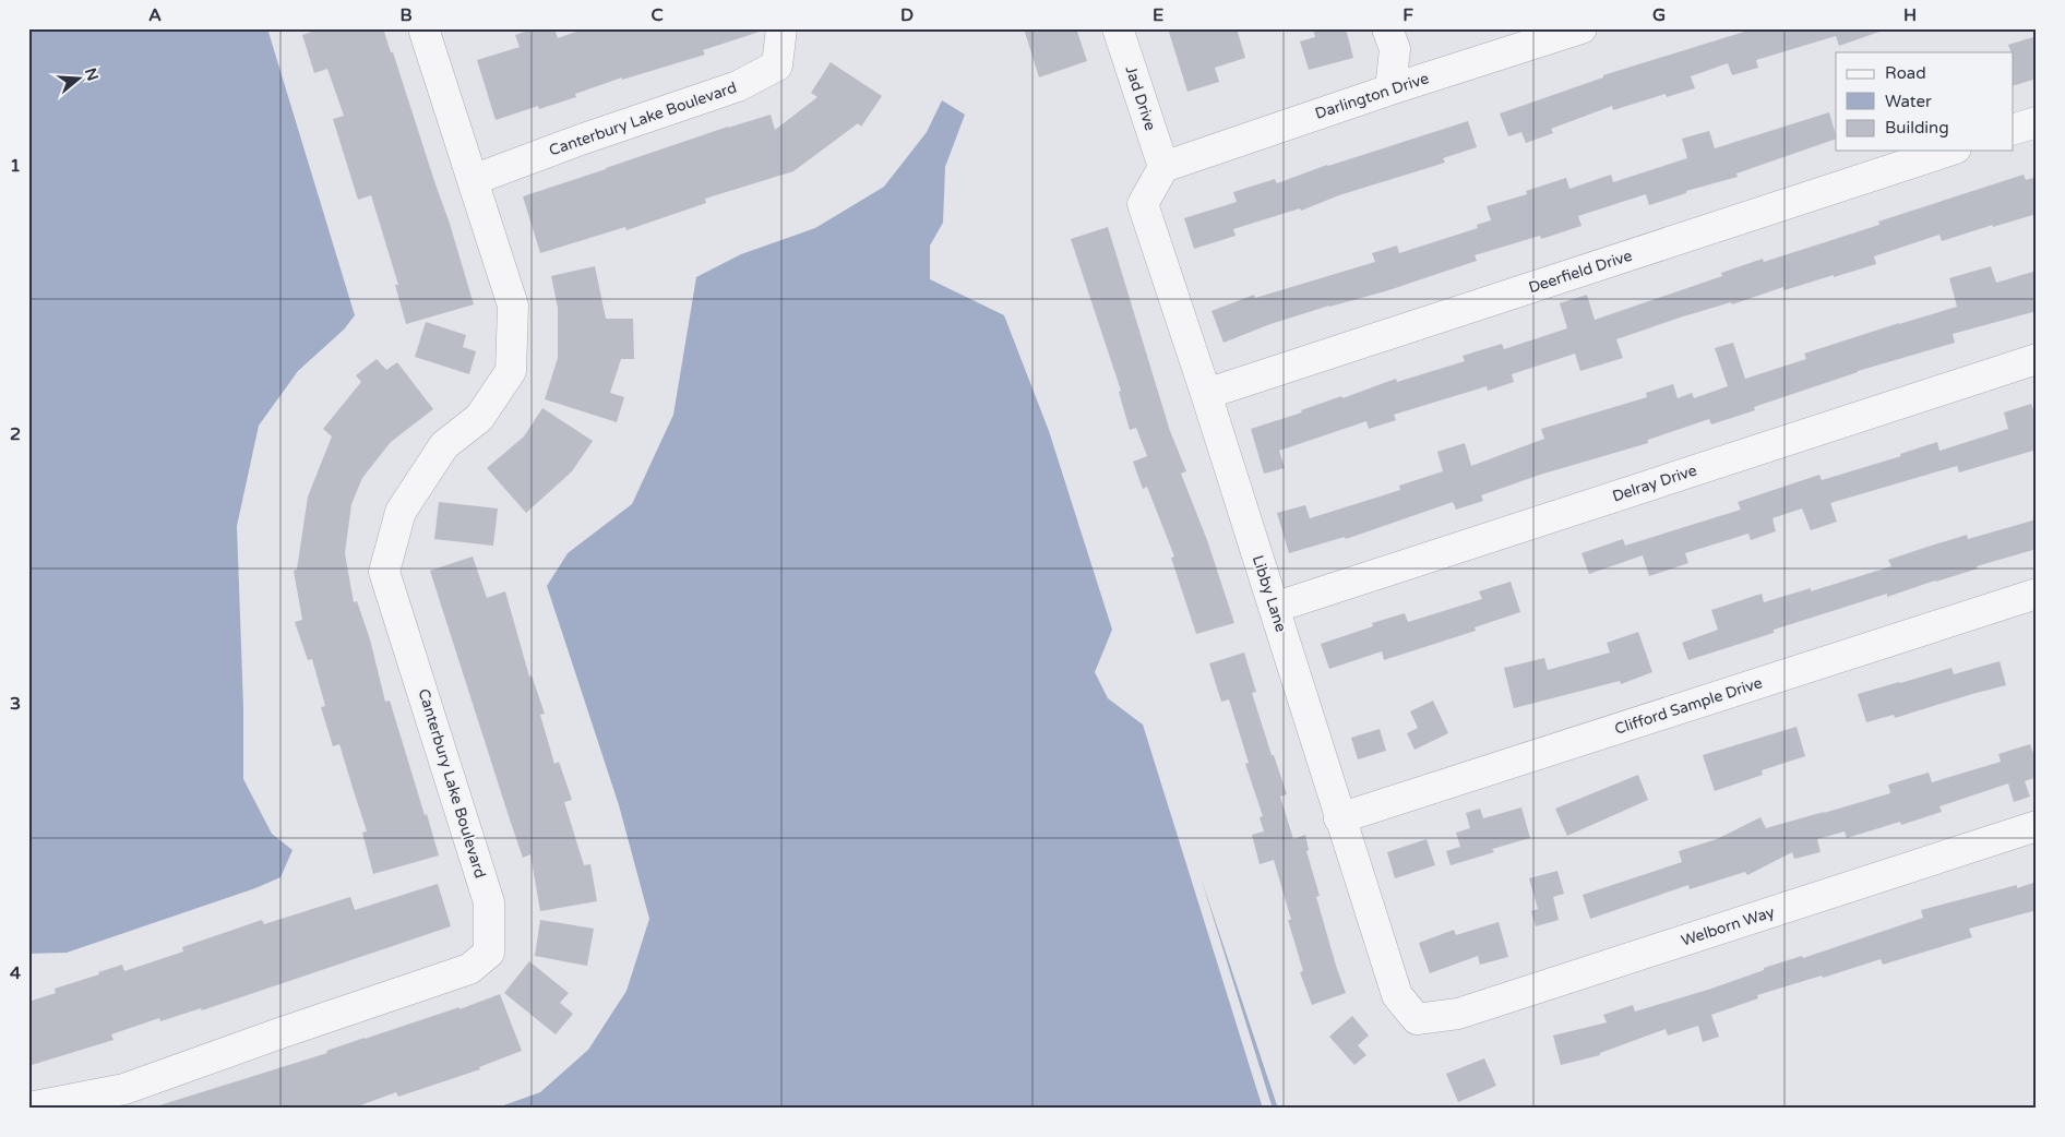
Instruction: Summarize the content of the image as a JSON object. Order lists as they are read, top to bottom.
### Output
{
  "streets": {
    "street": [
      "Darlington Drive",
      "Jad Drive",
      "Canterbury Lake Boulevard",
      "Deerfield Drive",
      "Delray Drive",
      "Libby Lane",
      "Clifford Sample Drive",
      "Welborn Way"
    ]
  },
  "crossings": [
    ["Darlington Drive", "Jad Drive"],
    ["Darlington Drive", "Libby Lane"],
    ["Jad Drive", "Libby Lane"],
    ["Deerfield Drive", "Libby Lane"],
    ["Delray Drive", "Libby Lane"],
    ["Libby Lane", "Clifford Sample Drive"],
    ["Libby Lane", "Welborn Way"]
  ],
  "legend": ["Road", "Water", "Building"],
  "north": "right",
  "grid": {
    "columns": [
      "A",
      "B",
      "C",
      "D",
      "E",
      "F",
      "G",
      "H"
    ],
    "rows": [
      "1",
      "2",
      "3",
      "4"
    ]
  }
}
